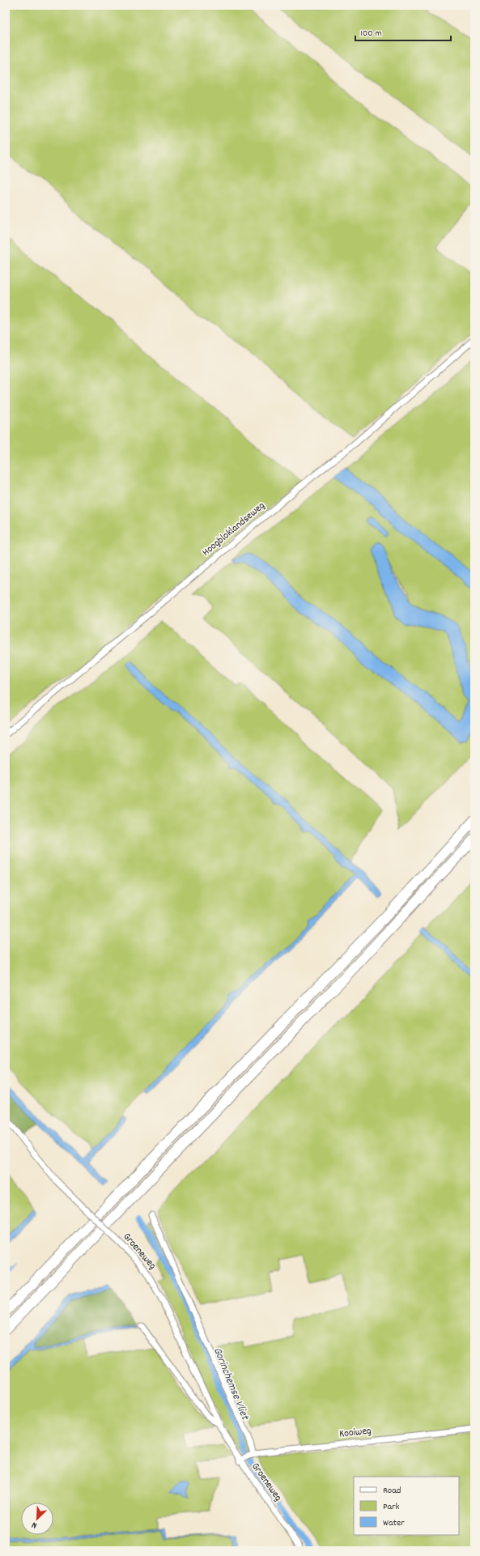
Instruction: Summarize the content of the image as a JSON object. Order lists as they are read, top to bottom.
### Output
{
  "streets": {
    "street": ["Hoogbloklandseweg", "Groeneweg", "Kooiweg"]
  },
  "crossings": [
    ["Groeneweg", "Kooiweg"]
  ],
  "water": ["Gorinchemse Vliet"],
  "legend": ["Road", "Park", "Water"],
  "scale_bar": "100 m",
  "north": "bottom left"
}
